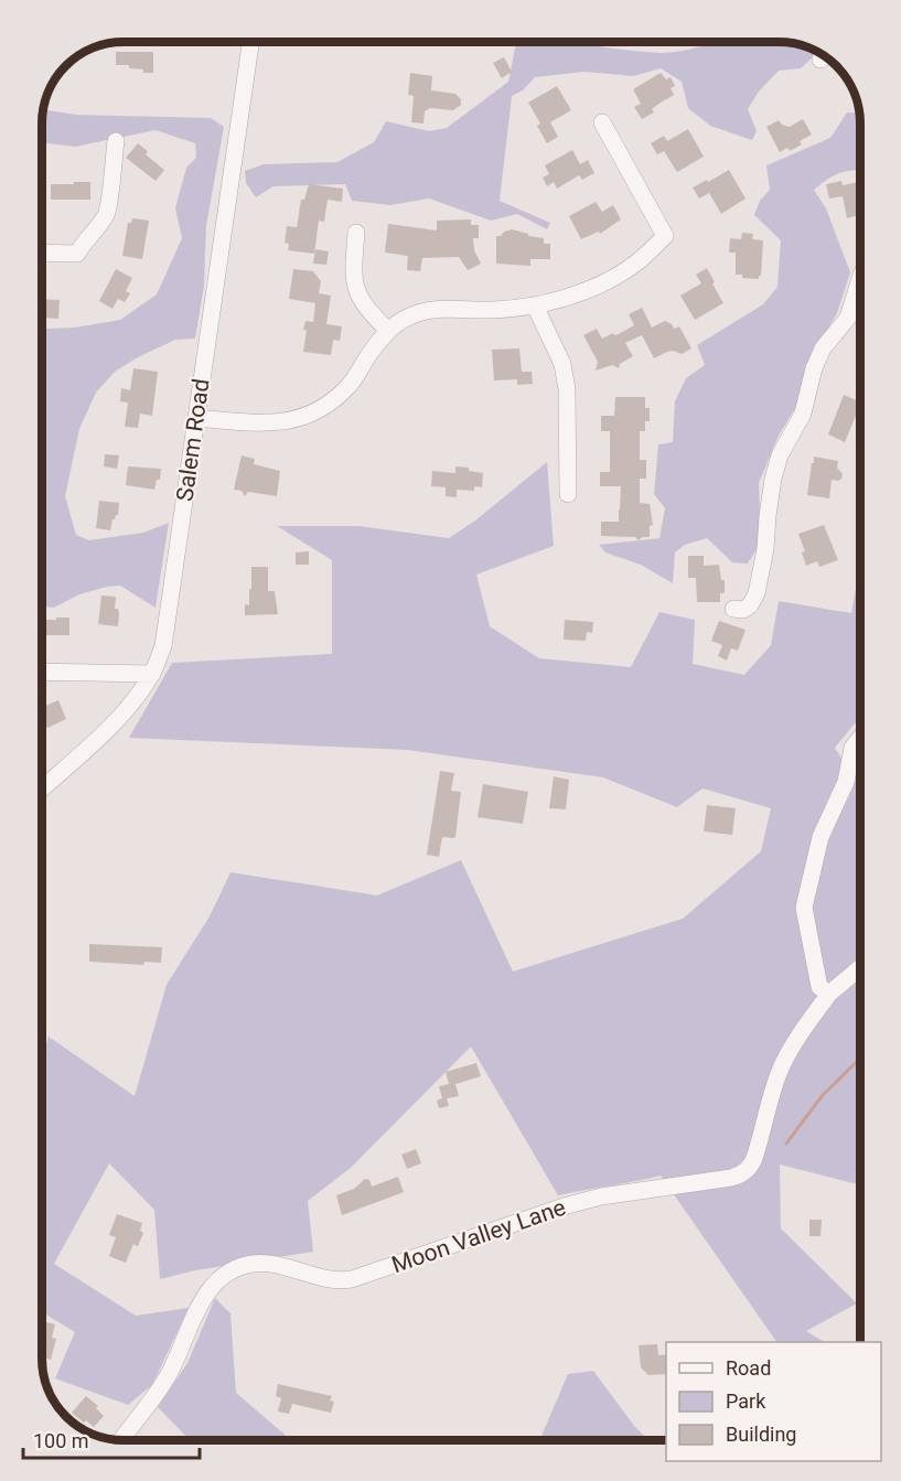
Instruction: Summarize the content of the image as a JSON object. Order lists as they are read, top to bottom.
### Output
{
  "streets": {
    "street": ["Salem Road", "Moon Valley Lane"]
  },
  "legend": ["Road", "Park", "Building"],
  "scale_bar": "100 m"
}
